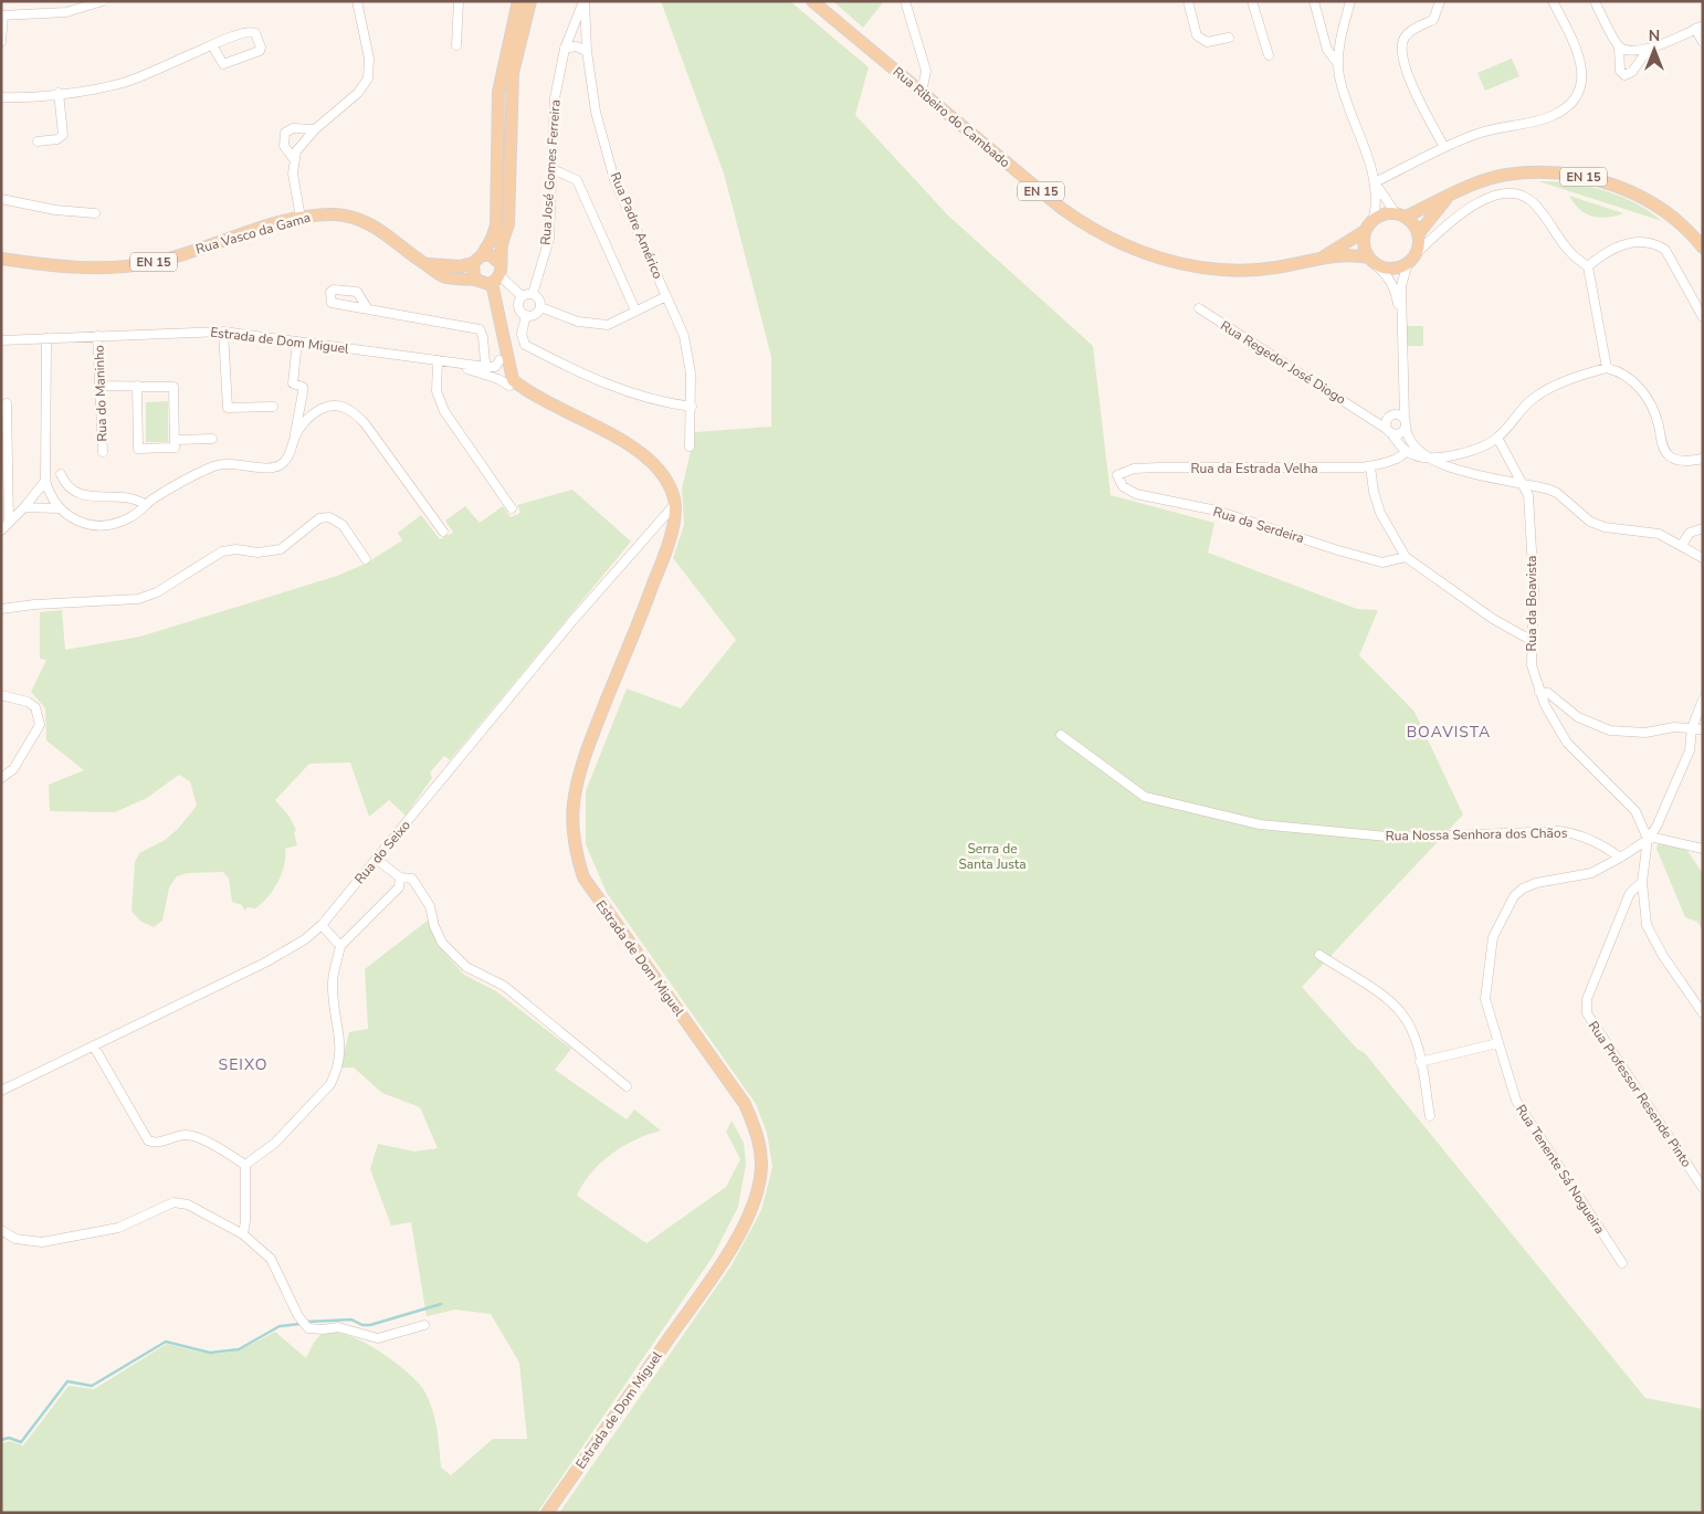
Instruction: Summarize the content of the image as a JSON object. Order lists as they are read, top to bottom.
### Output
{
  "streets": {
    "main road": [
      "Rua Ribeiro do Cambado",
      "EN 15",
      "Rua Vasco da Gama",
      "Estrada de Dom Miguel"
    ],
    "street": [
      "Rua José Gomes Ferreira",
      "Rua Padre Américo",
      "Rua Regedor José Diogo",
      "Rua do Maninho",
      "Rua da Estrada Velha",
      "Rua da Serdeira",
      "Rua da Boavista",
      "Rua Nossa Senhora dos Chãos",
      "Rua do Seixo",
      "Rua Professor Resende Pinto",
      "Rua Tenente Sá Nogueira"
    ]
  },
  "crossings": [
    ["Rua Ribeiro do Cambado", "EN 15"],
    ["Rua José Gomes Ferreira", "Rua Padre Américo"],
    ["Rua Vasco da Gama", "Estrada de Dom Miguel"],
    ["Estrada de Dom Miguel", "Rua do Maninho"],
    ["Estrada de Dom Miguel", "Rua do Seixo"],
    ["Rua da Estrada Velha", "Rua da Serdeira"],
    ["Rua Nossa Senhora dos Chãos", "Rua Tenente Sá Nogueira"]
  ],
  "districts": ["BOAVISTA", "SEIXO"],
  "parks": ["Serra de Santa Justa"],
  "north": "top"
}
